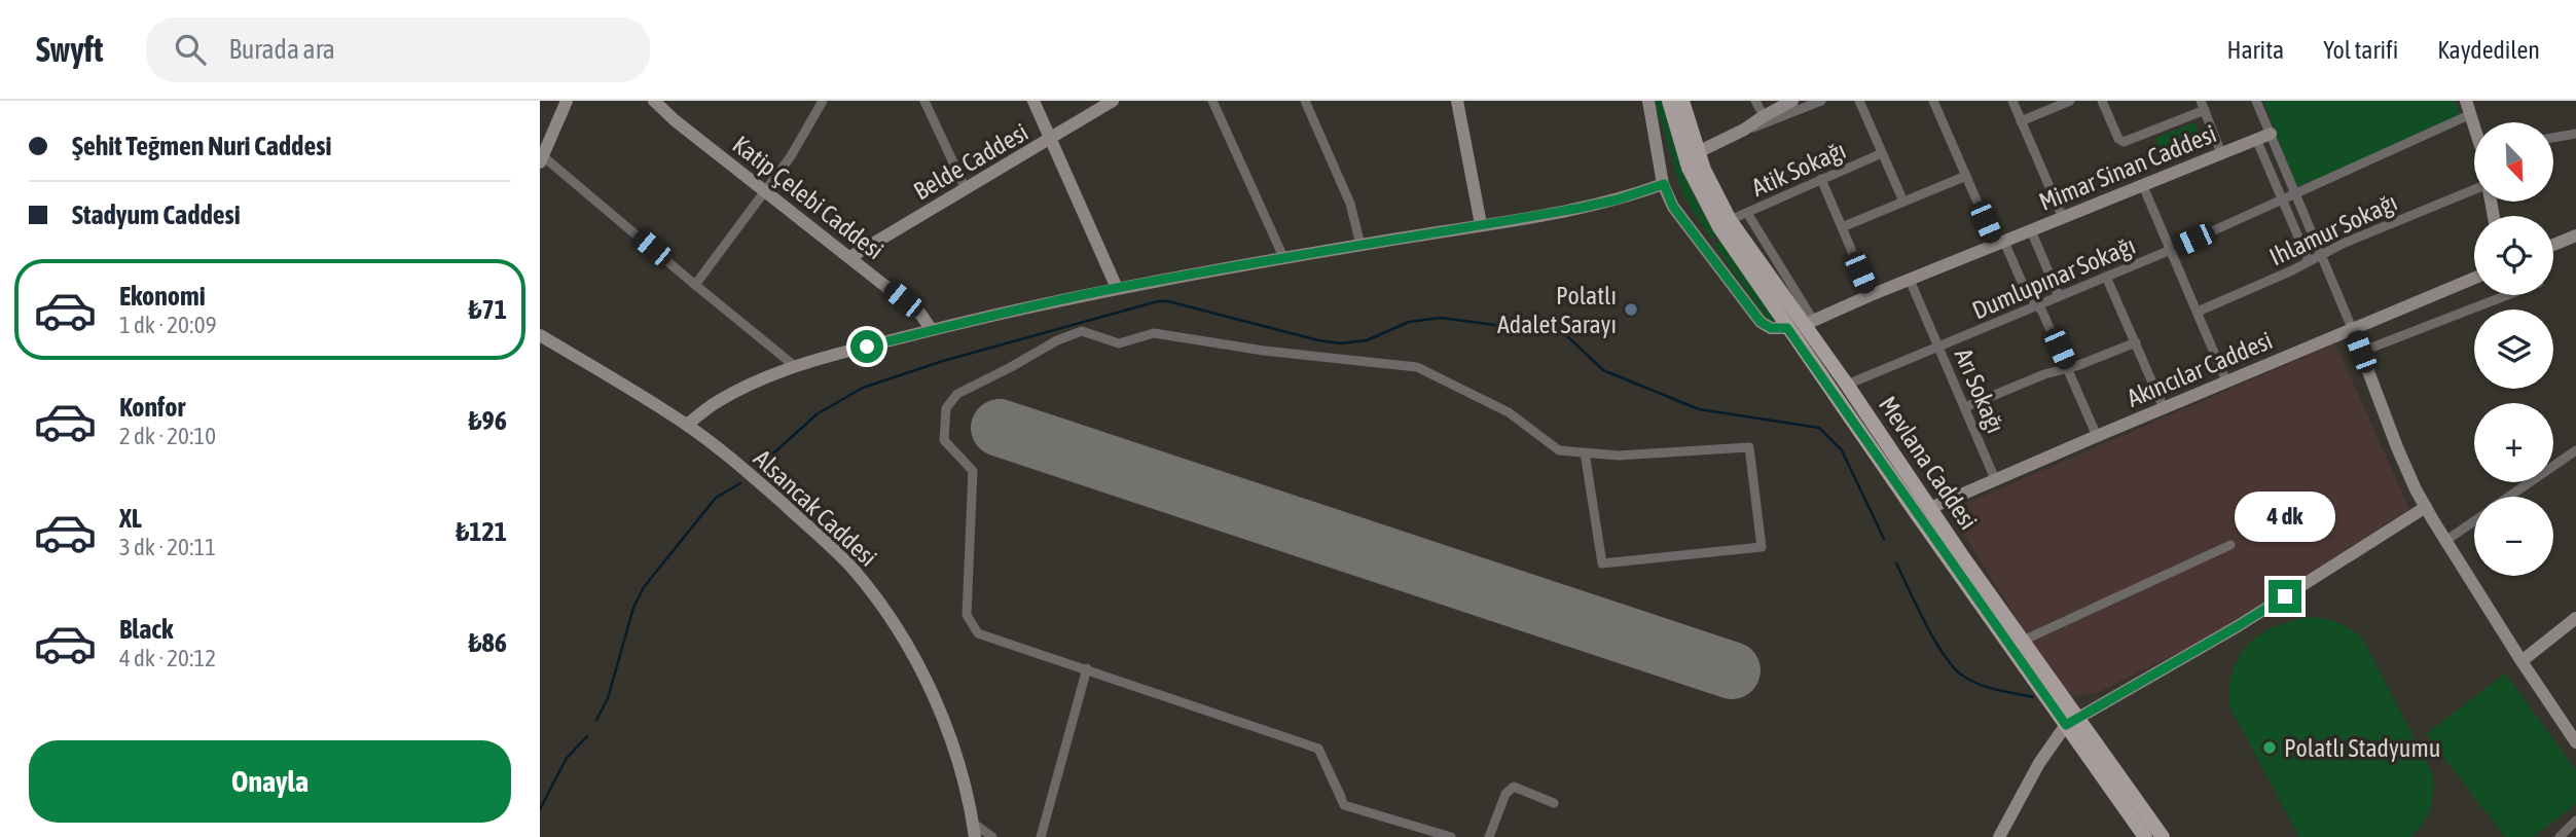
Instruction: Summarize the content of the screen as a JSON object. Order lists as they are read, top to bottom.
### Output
{
  "streets": {
    "main road": ["Mevlana Caddesi"],
    "street": [
      "Belde Caddesi",
      "Mimar Sinan Caddesi",
      "Atik Sokağı",
      "Katip Çelebi Caddesi",
      "Ihlamur Sokağı",
      "Dumlupınar Sokağı",
      "Akıncılar Caddesi",
      "Arı Sokağı",
      "Alsancak Caddesi"
    ]
  },
  "crossings": [
    ["Belde Caddesi", "Katip Çelebi Caddesi"],
    ["Mimar Sinan Caddesi", "Arı Sokağı"],
    ["Mimar Sinan Caddesi", "Mevlana Caddesi"],
    ["Atik Sokağı", "Mevlana Caddesi"],
    ["Dumlupınar Sokağı", "Arı Sokağı"],
    ["Dumlupınar Sokağı", "Mevlana Caddesi"],
    ["Akıncılar Caddesi", "Arı Sokağı"],
    ["Akıncılar Caddesi", "Mevlana Caddesi"]
  ],
  "places": ["Polatlı Adalet Sarayı", "Polatlı Stadyumu"],
  "north": "bottom right",
  "page": {
    "header": "Swyft",
    "search": "Burada ara",
    "nav": ["Harita", "Yol tarifi", "Kaydedilen"],
    "banner": ["Şehit Teğmen Nuri Caddesi", "Stadyum Caddesi"],
    "map_buttons": ["+", "−"],
    "list": [
      {
        "name": "Ekonomi",
        "note": "1 dk · 20:09",
        "value": "₺71"
      },
      {
        "name": "Konfor",
        "note": "2 dk · 20:10",
        "value": "₺96"
      },
      {
        "name": "XL",
        "note": "3 dk · 20:11",
        "value": "₺121"
      },
      {
        "name": "Black",
        "note": "4 dk · 20:12",
        "value": "₺86"
      }
    ],
    "bubble": "4 dk",
    "buttons": "Onayla"
  }
}
